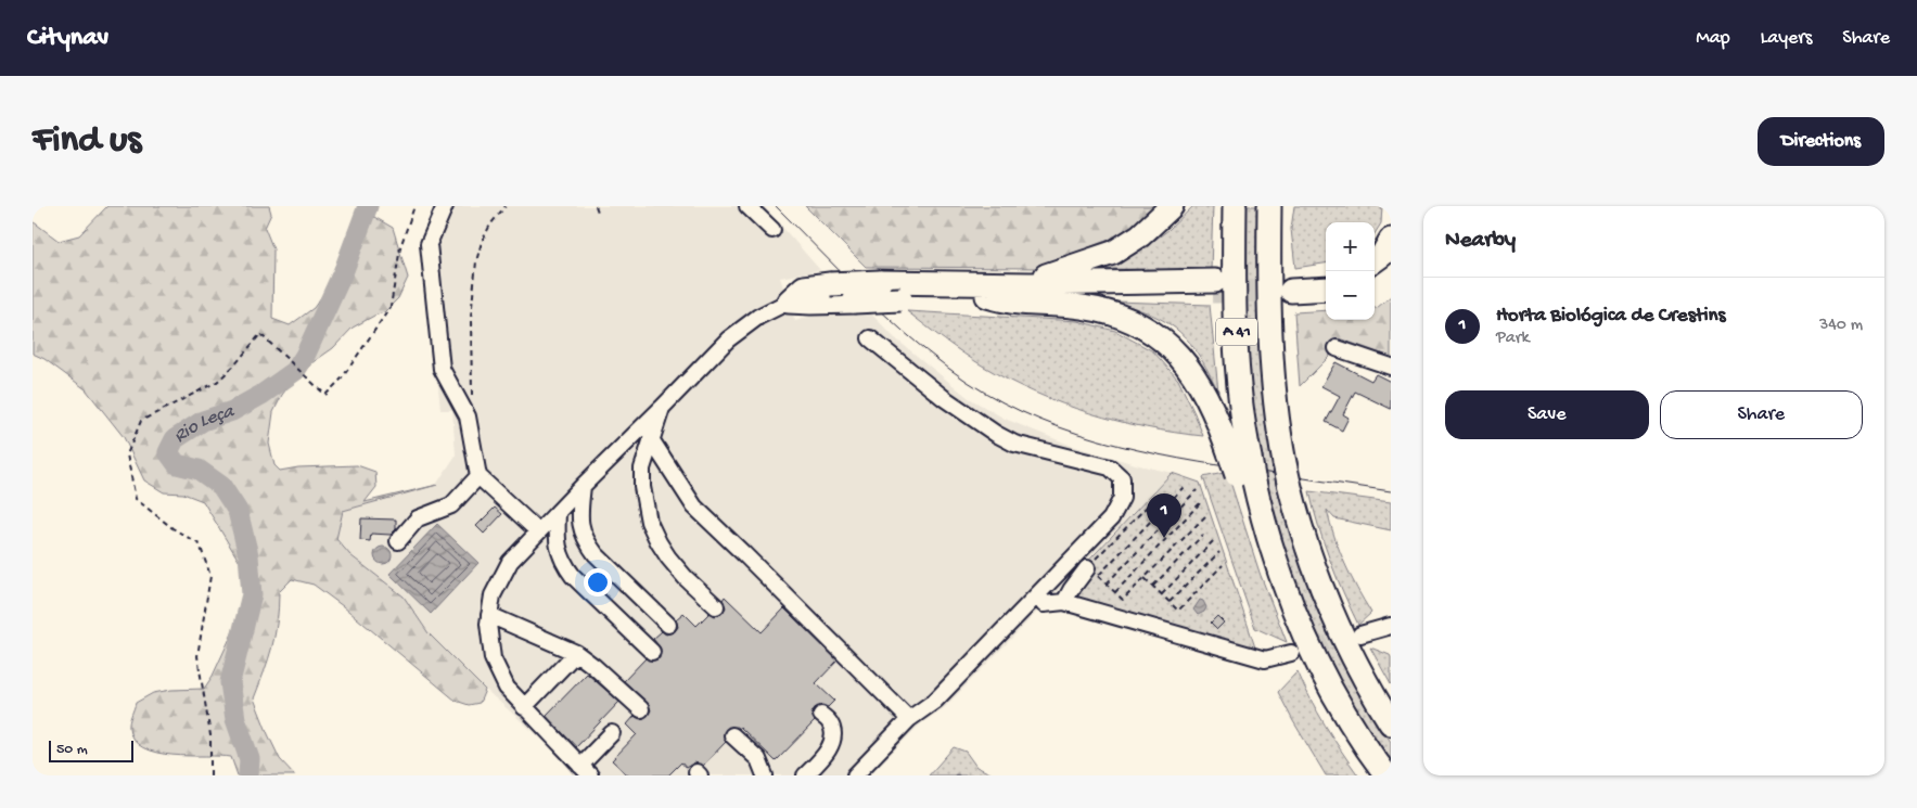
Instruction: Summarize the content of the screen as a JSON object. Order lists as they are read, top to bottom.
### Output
{
  "streets": {
    "highway": ["A 41"]
  },
  "water": ["Rio Leça"],
  "scale_bar": "50 m",
  "page": {
    "header": "Citynav",
    "nav": ["Map", "Layers", "Share"],
    "buttons": [
      "Directions",
      ["Save", "Share"]
    ],
    "title": "Find us",
    "heading": "Nearby",
    "map_buttons": ["+", "−"],
    "list": [
      {
        "mark": "1",
        "name": "Horta Biológica de Crestins",
        "note": "Park",
        "value": "340 m"
      }
    ],
    "pins": "1",
    "scale": "50 m"
  }
}
